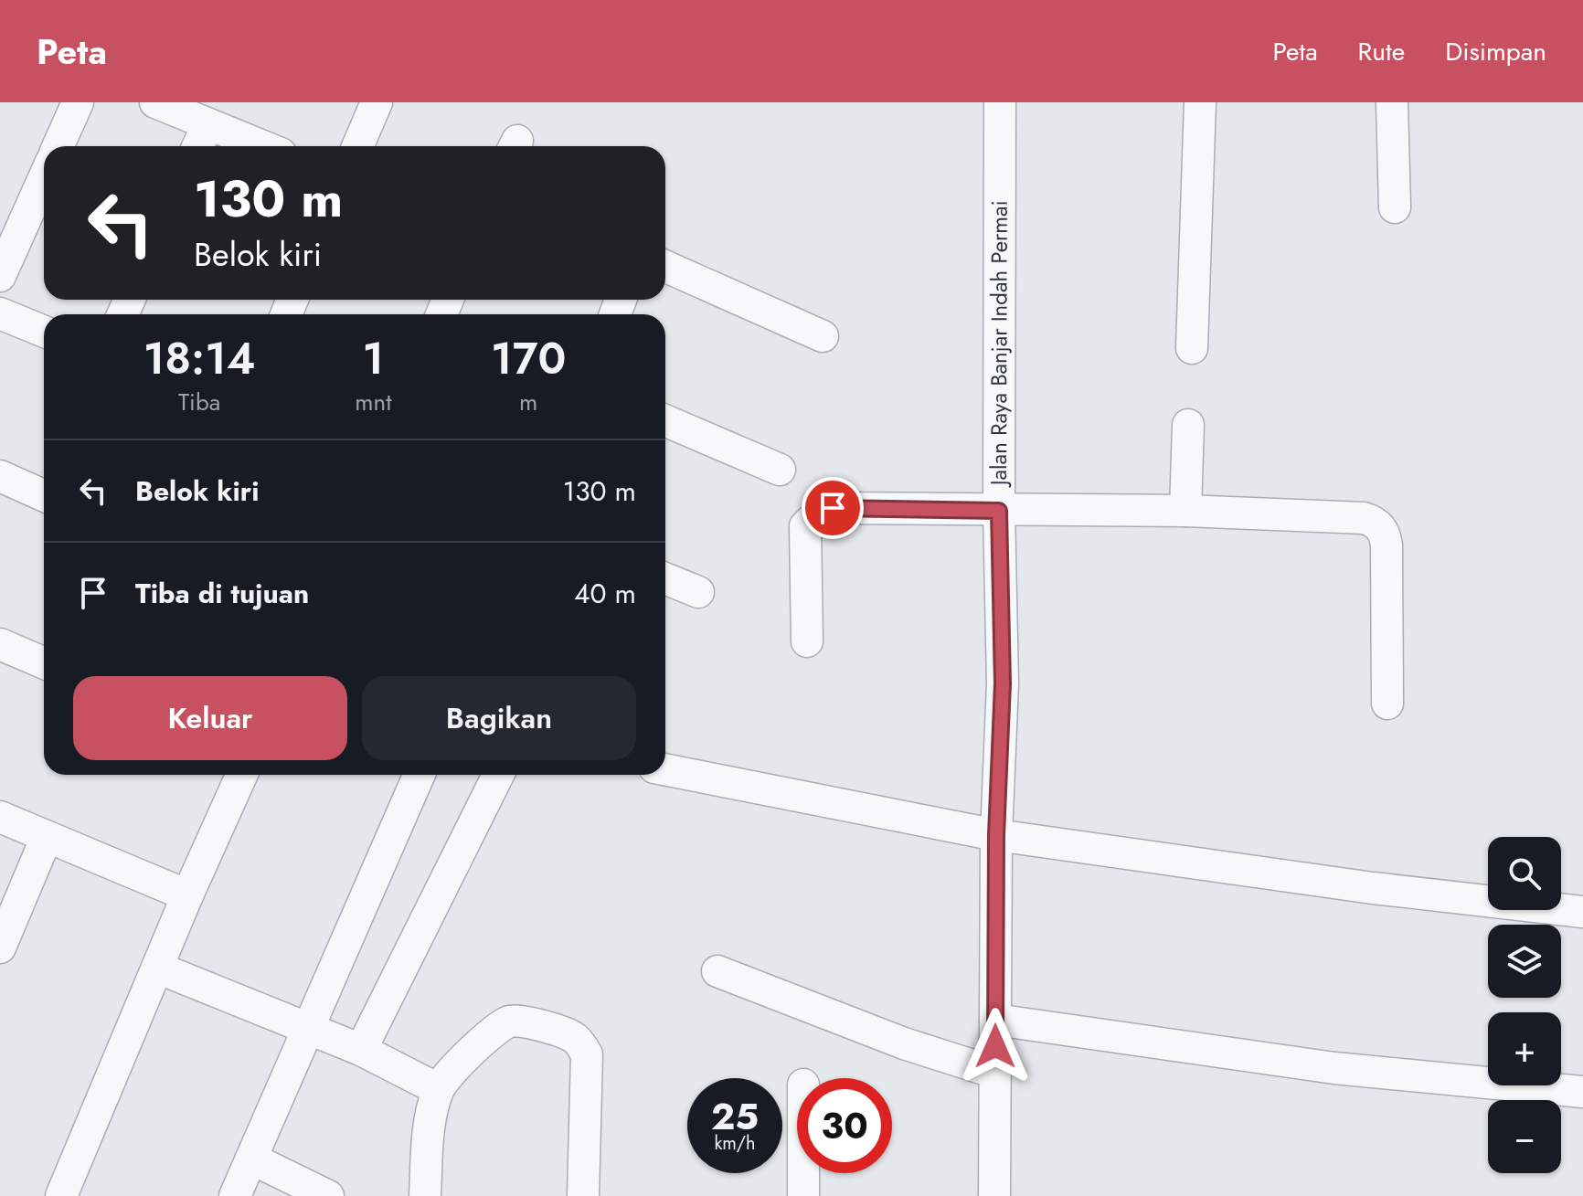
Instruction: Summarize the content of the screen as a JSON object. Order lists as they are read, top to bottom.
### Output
{
  "streets": {
    "street": ["Jalan Raya Banjar Indah Permai"]
  },
  "page": {
    "header": "Peta",
    "nav": ["Peta", "Rute", "Disimpan"],
    "turn": ["130 m", "Belok kiri"],
    "eta": [
      "18:14",
      "Tiba",
      "1",
      "mnt",
      "170",
      "m"
    ],
    "list": [
      {
        "name": "Belok kiri",
        "value": "130 m"
      },
      {
        "name": "Tiba di tujuan",
        "value": "40 m"
      }
    ],
    "buttons": ["Keluar", "Bagikan"],
    "map_buttons": ["+", "−"],
    "speed": "25 km/h",
    "limit": "30"
  }
}
